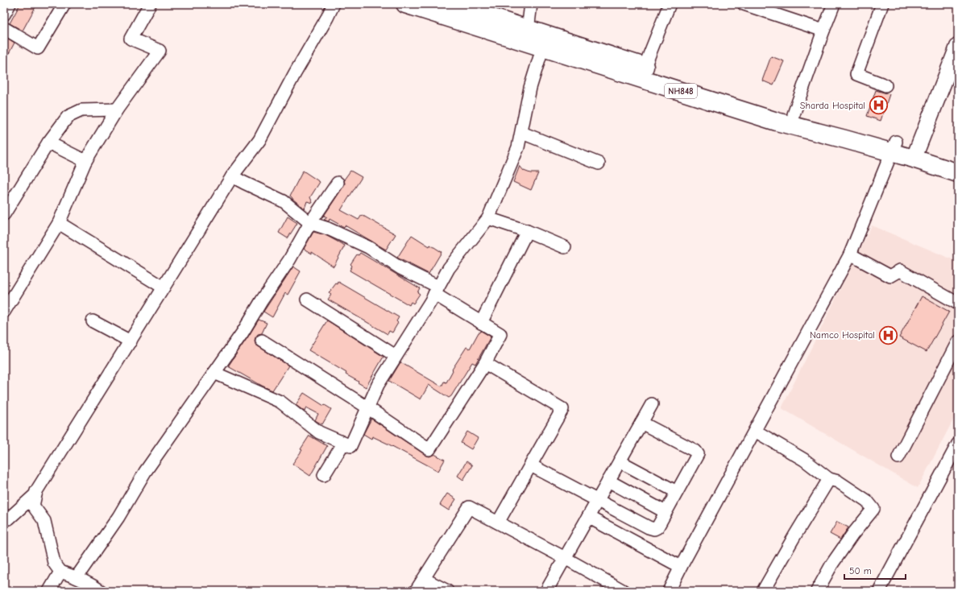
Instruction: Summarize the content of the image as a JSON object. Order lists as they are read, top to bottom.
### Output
{
  "streets": {
    "highway": ["NH848"]
  },
  "places": {
    "hospital": ["Sharda Hospital", "Namco Hospital"]
  },
  "scale_bar": "50 m"
}
